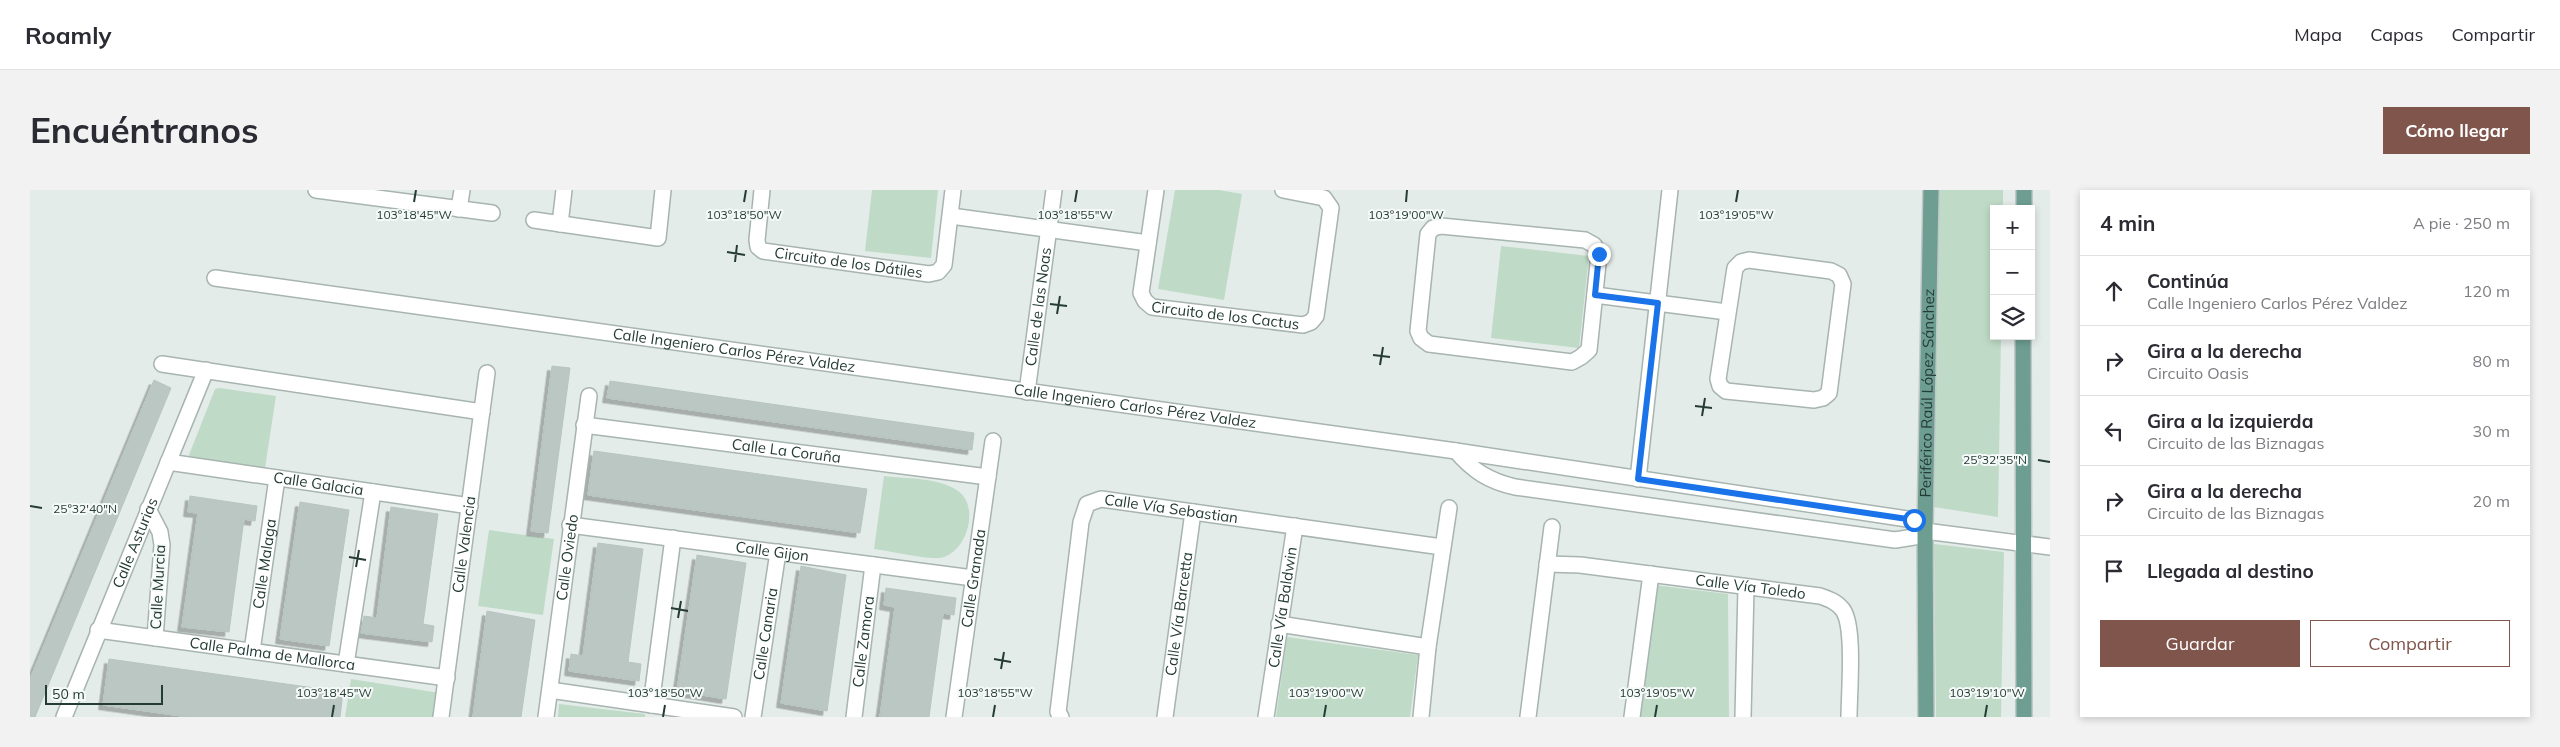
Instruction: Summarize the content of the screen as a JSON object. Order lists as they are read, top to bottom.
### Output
{
  "streets": {
    "main road": ["Periférico Raúl López Sánchez"],
    "street": [
      "Circuito de los Dátiles",
      "Calle de las Noas",
      "Circuito de los Cactus",
      "Calle Ingeniero Carlos Pérez Valdez",
      "Calle La Coruña",
      "Calle Galacia",
      "Calle Vía Sebastian",
      "Calle Asturias",
      "Calle Valencia",
      "Calle Gijon",
      "Calle Oviedo",
      "Calle Malaga",
      "Calle Granada",
      "Calle Murcia",
      "Calle Vía Toledo",
      "Calle Vía Baldwin",
      "Calle Vía Barcetta",
      "Calle Canaria",
      "Calle Zamora",
      "Calle Palma de Mallorca"
    ]
  },
  "crossings": [
    ["Calle de las Noas", "Calle Ingeniero Carlos Pérez Valdez"],
    ["Calle Ingeniero Carlos Pérez Valdez", "Periférico Raúl López Sánchez"],
    ["Calle La Coruña", "Calle Oviedo"],
    ["Calle La Coruña", "Calle Granada"],
    ["Calle Galacia", "Calle Asturias"],
    ["Calle Galacia", "Calle Valencia"],
    ["Calle Galacia", "Calle Malaga"],
    ["Calle Vía Sebastian", "Calle Vía Baldwin"],
    ["Calle Vía Sebastian", "Calle Vía Barcetta"],
    ["Calle Asturias", "Calle Murcia"],
    ["Calle Asturias", "Calle Palma de Mallorca"],
    ["Calle Valencia", "Calle Palma de Mallorca"],
    ["Calle Gijon", "Calle Oviedo"],
    ["Calle Gijon", "Calle Granada"],
    ["Calle Gijon", "Calle Canaria"],
    ["Calle Gijon", "Calle Zamora"],
    ["Calle Malaga", "Calle Palma de Mallorca"],
    ["Calle Murcia", "Calle Palma de Mallorca"]
  ],
  "scale_bar": "50 m",
  "page": {
    "header": "Roamly",
    "nav": ["Mapa", "Capas", "Compartir"],
    "buttons": [
      "Cómo llegar",
      ["Guardar", "Compartir"]
    ],
    "title": "Encuéntranos",
    "heading": ["4 min", "A pie · 250 m"],
    "map_buttons": ["+", "−"],
    "list": [
      ["Continúa", "Calle Ingeniero Carlos Pérez Valdez", "120 m"],
      ["Gira a la derecha", "Circuito Oasis", "80 m"],
      ["Gira a la izquierda", "Circuito de las Biznagas", "30 m"],
      ["Gira a la derecha", "Circuito de las Biznagas", "20 m"],
      "Llegada al destino"
    ],
    "scale": "50 m"
  },
  "coordinates": [
    "103°18'45\"W",
    "103°18'50\"W",
    "103°18'55\"W",
    "103°19'00\"W",
    "103°19'05\"W",
    "25°32'35\"N",
    "25°32'40\"N",
    "103°19'10\"W"
  ]
}
